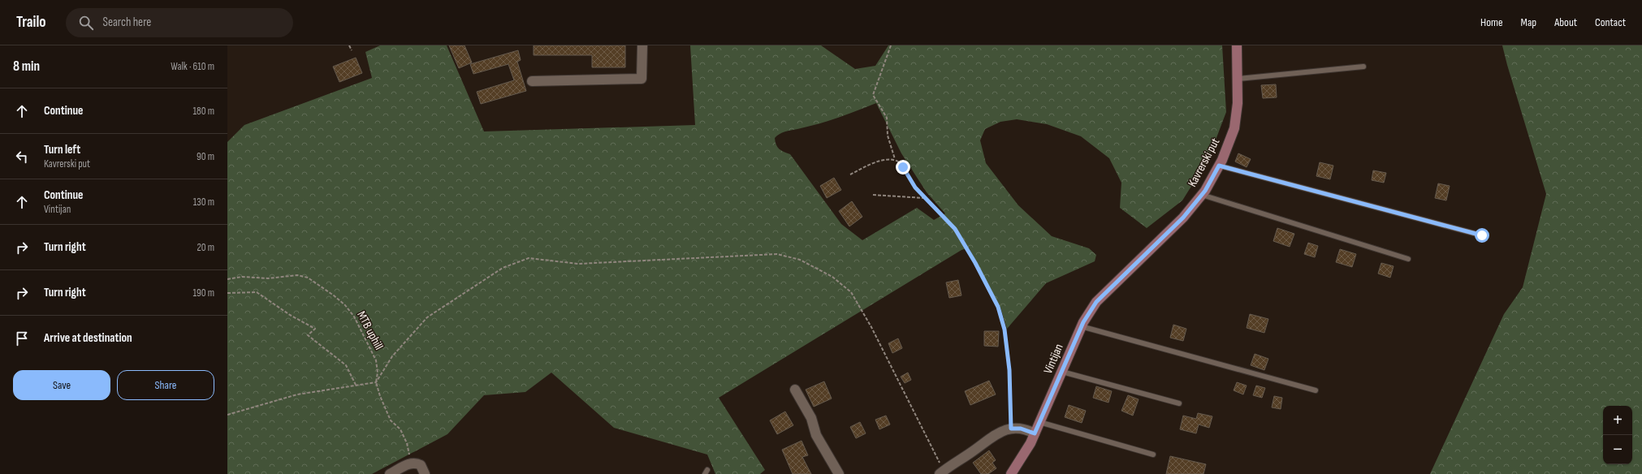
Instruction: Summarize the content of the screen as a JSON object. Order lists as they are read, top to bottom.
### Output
{
  "streets": {
    "main road": ["Kavrerski put", "Vintijan"],
    "path": ["MTB uphill"]
  },
  "crossings": [
    ["Kavrerski put", "Vintijan"]
  ],
  "page": {
    "header": "Trailo",
    "search": "Search here",
    "nav": [
      "Home",
      "Map",
      "About",
      "Contact"
    ],
    "heading": ["8 min", "Walk · 610 m"],
    "list": [
      ["Continue", "180 m"],
      ["Turn left", "Kavrerski put", "90 m"],
      ["Continue", "Vintijan", "130 m"],
      ["Turn right", "20 m"],
      ["Turn right", "190 m"],
      "Arrive at destination"
    ],
    "buttons": ["Save", "Share"],
    "map_buttons": ["+", "−"]
  }
}
